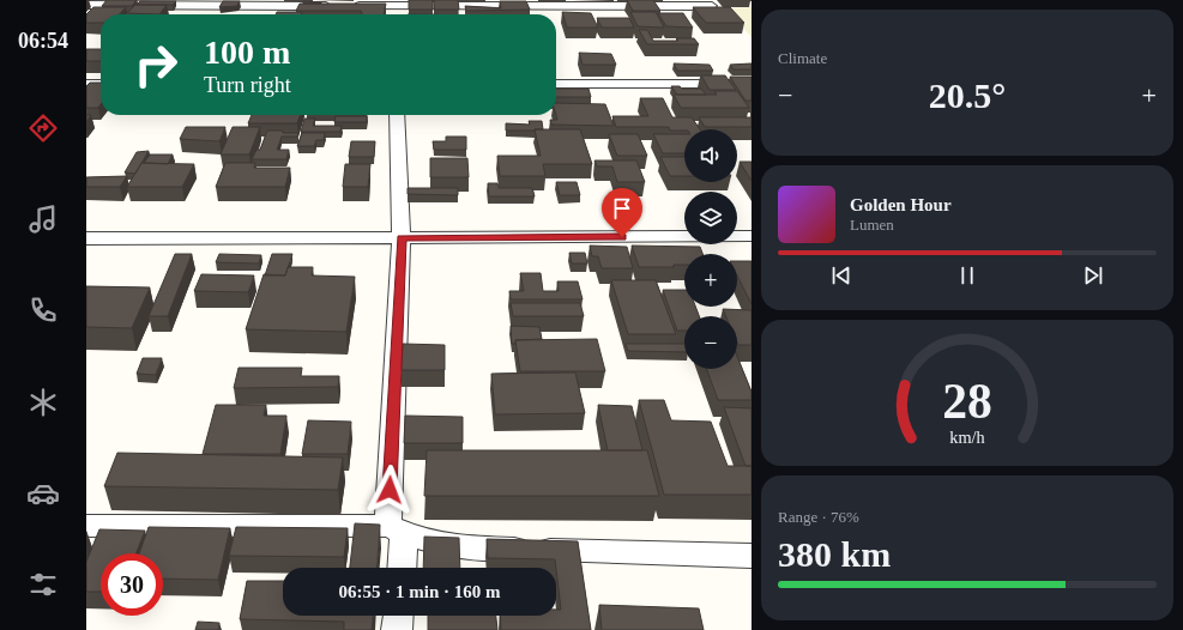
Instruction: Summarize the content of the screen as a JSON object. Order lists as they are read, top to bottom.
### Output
{
  "page": {
    "tabs": "06:54",
    "tile": [
      "Climate",
      ["Range · 76%", "380 km"]
    ],
    "turn": ["100 m", "Turn right"],
    "heat": ["−", "20.5°", "+"],
    "map_buttons": ["+", "−"],
    "song": ["Golden Hour", "Lumen"],
    "limit": "30",
    "trip": "06:55 · 1 min · 160 m",
    "gauge": ["28", "km/h"]
  }
}
